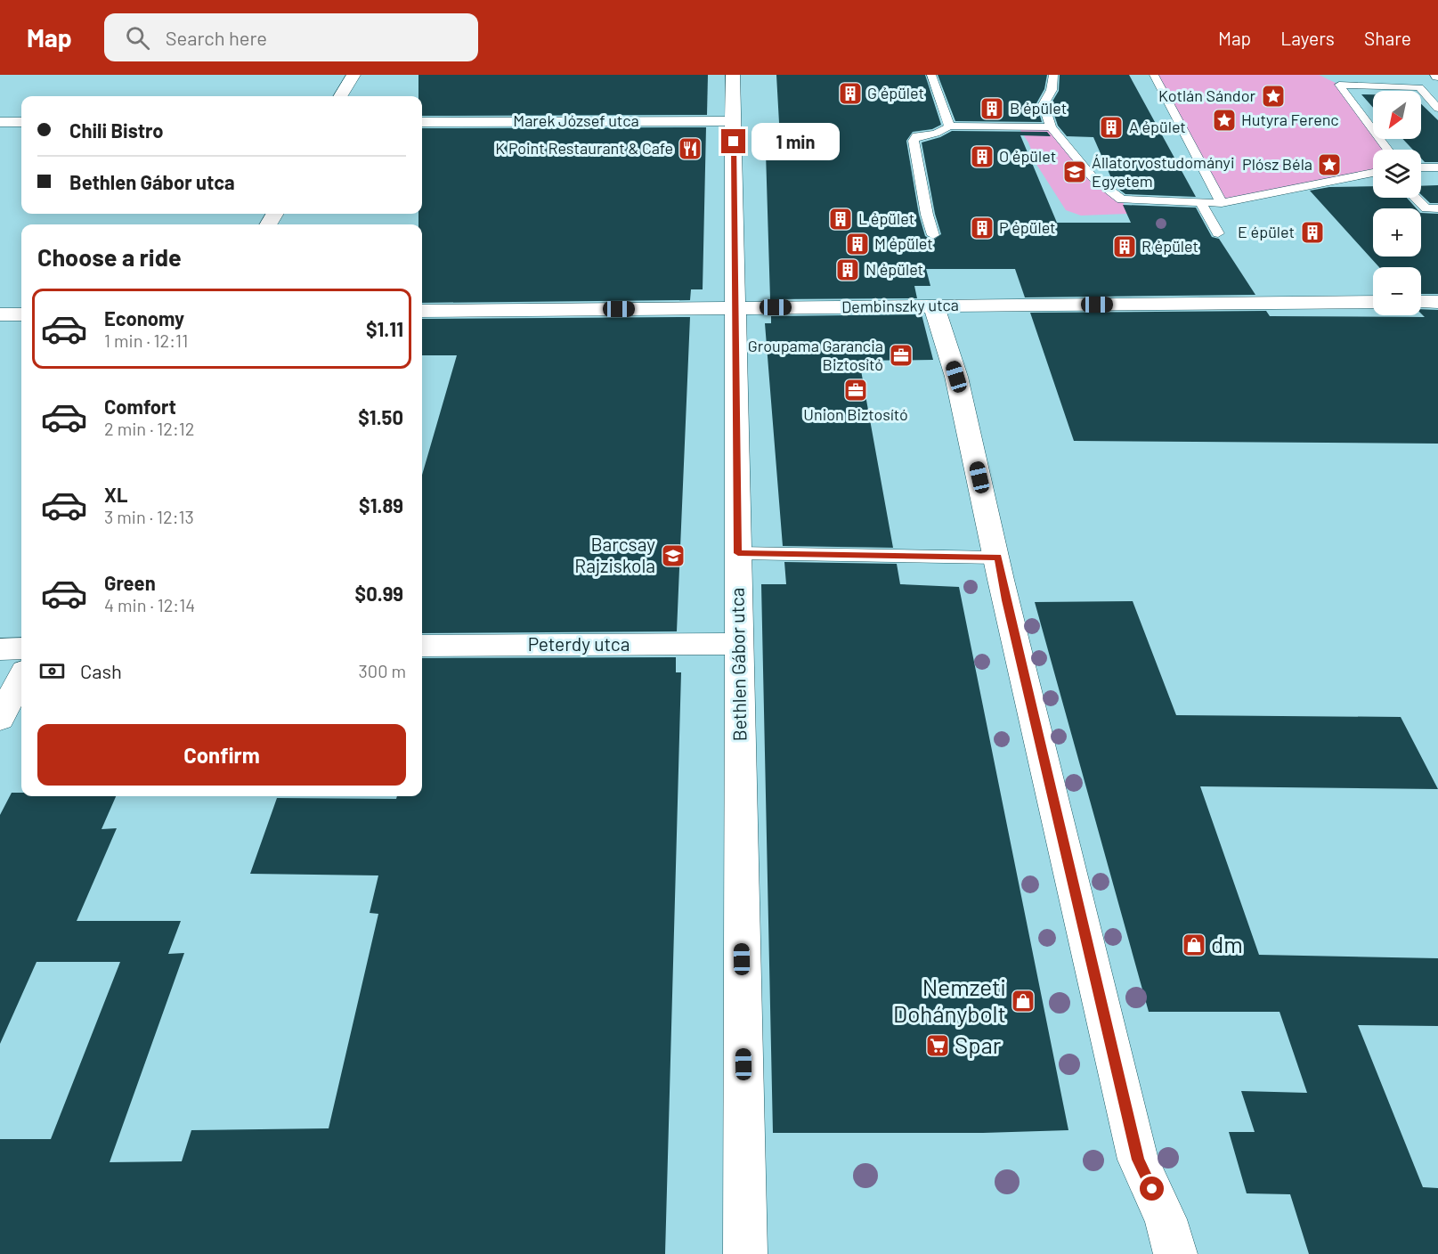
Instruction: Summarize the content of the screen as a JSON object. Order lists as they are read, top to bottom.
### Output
{
  "streets": {
    "street": [
      "Marek József utca",
      "Dembinszky utca",
      "Peterdy utca",
      "Bethlen Gábor utca"
    ]
  },
  "crossings": [
    ["Marek József utca", "Bethlen Gábor utca"],
    ["Dembinszky utca", "Bethlen Gábor utca"],
    ["Peterdy utca", "Bethlen Gábor utca"]
  ],
  "places": {
    "building": [
      "G épület",
      "B épület",
      "A épület",
      "O épület",
      "L épület",
      "P épület",
      "E épület",
      "M épület",
      "R épület",
      "N épület"
    ],
    "place": ["Kotlán Sándor", "Hutyra Ferenc", "Plósz Béla"],
    "restaurant": ["K Point Restaurant & Cafe"],
    "school or university": ["Állatorvostudományi Egyetem", "Barcsay Rajziskola"],
    "office": ["Groupama Garancia Biztosító", "Union Biztosító"],
    "shop": ["dm", "Nemzeti Dohánybolt"],
    "supermarket": ["Spar"]
  },
  "north": "bottom left",
  "page": {
    "header": "Map",
    "search": "Search here",
    "nav": ["Map", "Layers", "Share"],
    "map_buttons": ["+", "−"],
    "banner": ["Chili Bistro", "Bethlen Gábor utca"],
    "bubble": "1 min",
    "heading": "Choose a ride",
    "list": [
      {
        "name": "Economy",
        "note": "1 min · 12:11",
        "value": "$1.11"
      },
      {
        "name": "Comfort",
        "note": "2 min · 12:12",
        "value": "$1.50"
      },
      {
        "name": "XL",
        "note": "3 min · 12:13",
        "value": "$1.89"
      },
      {
        "name": "Green",
        "note": "4 min · 12:14",
        "value": "$0.99"
      }
    ],
    "pay": ["Cash", "300 m"],
    "buttons": "Confirm"
  }
}
